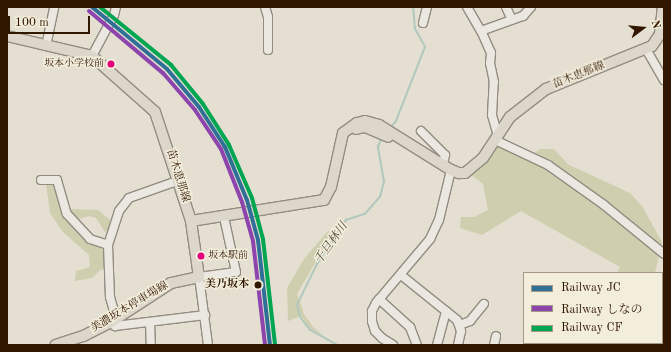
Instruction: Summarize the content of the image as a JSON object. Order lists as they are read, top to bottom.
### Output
{
  "streets": {
    "main road": ["苗木恵那線", "美濃坂本停車場線"]
  },
  "water": ["千旦林川"],
  "places": ["坂本小学校前", "坂本駅前", "美乃坂本"],
  "lines": ["rail line JC", "rail line CF", "rail line しなの"],
  "legend": ["Railway JC", "Railway しなの", "Railway CF"],
  "scale_bar": "100 m",
  "north": "right"
}
